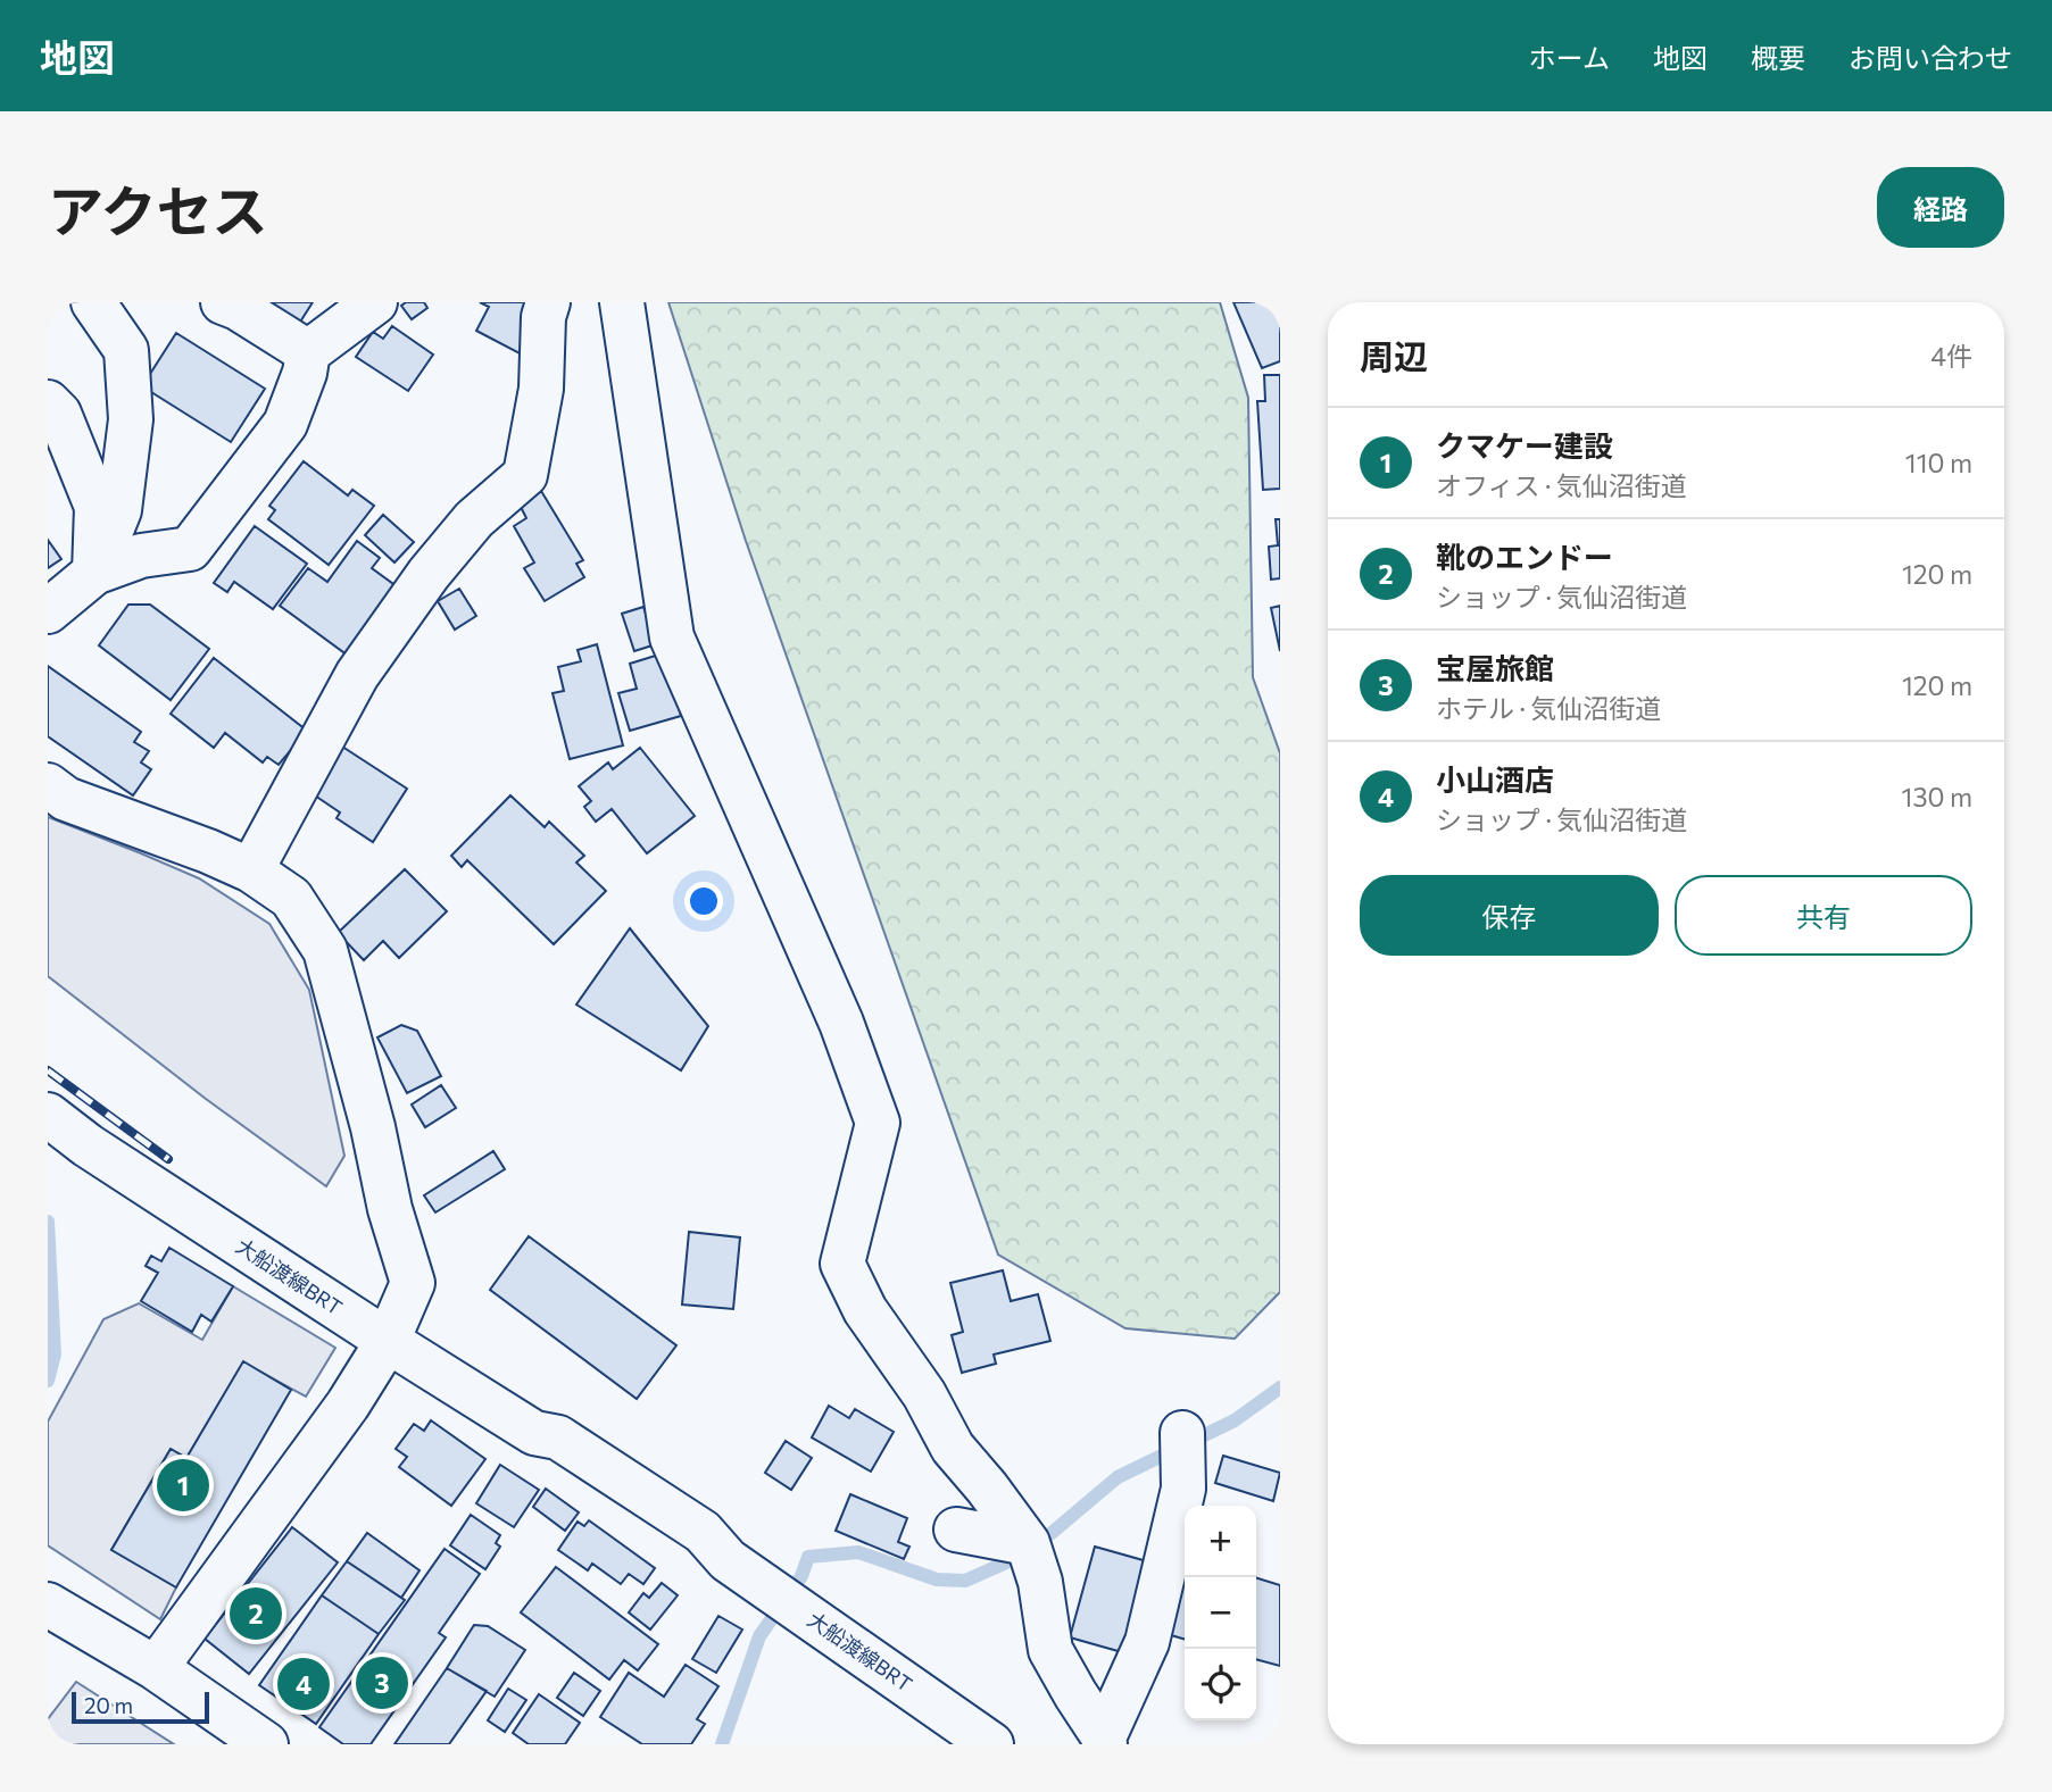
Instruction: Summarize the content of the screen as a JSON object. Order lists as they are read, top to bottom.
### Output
{
  "streets": {
    "street": ["大船渡線BRT"]
  },
  "scale_bar": "20 m",
  "page": {
    "header": "地図",
    "nav": [
      "ホーム",
      "地図",
      "概要",
      "お問い合わせ"
    ],
    "title": "アクセス",
    "buttons": [
      "経路",
      ["保存", "共有"]
    ],
    "heading": ["周辺", "4件"],
    "list": [
      {
        "mark": "1",
        "name": "クマケー建設",
        "note": "オフィス · 気仙沼街道",
        "value": "110 m"
      },
      {
        "mark": "2",
        "name": "靴のエンドー",
        "note": "ショップ · 気仙沼街道",
        "value": "120 m"
      },
      {
        "mark": "3",
        "name": "宝屋旅館",
        "note": "ホテル · 気仙沼街道",
        "value": "120 m"
      },
      {
        "mark": "4",
        "name": "小山酒店",
        "note": "ショップ · 気仙沼街道",
        "value": "130 m"
      }
    ],
    "pins": [
      "1",
      "2",
      "3",
      "4"
    ],
    "map_buttons": ["+", "−"],
    "scale": "20 m"
  }
}
